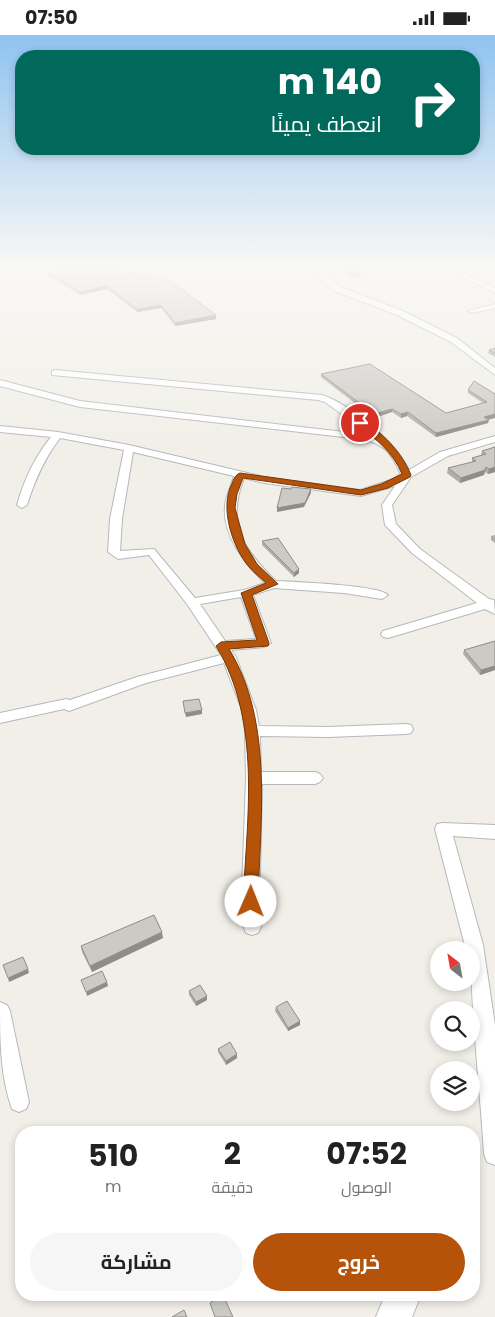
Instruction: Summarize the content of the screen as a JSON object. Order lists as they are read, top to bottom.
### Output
{
  "north": "top left",
  "page": {
    "status": "07:50",
    "turn": ["140 m", "انعطف يمينًا"],
    "eta": [
      "07:52",
      "الوصول",
      "2",
      "دقيقة",
      "510",
      "m"
    ],
    "buttons": ["خروج", "مشاركة"]
  }
}
